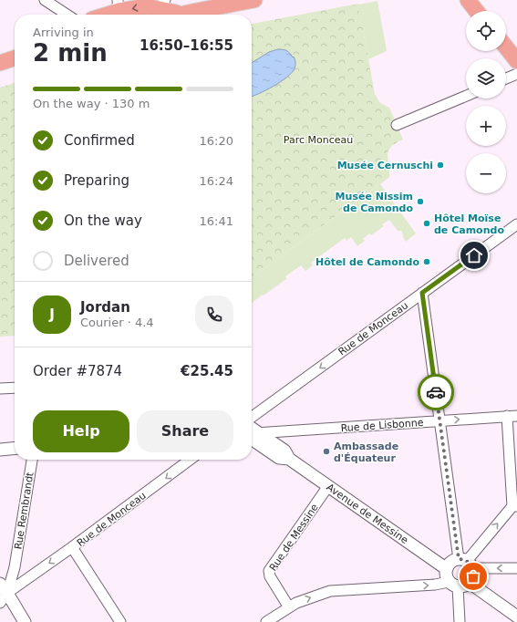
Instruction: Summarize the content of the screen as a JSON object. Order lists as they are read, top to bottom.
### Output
{
  "streets": {
    "street": [
      "Rue de Monceau",
      "Rue de Lisbonne",
      "Rue Rembrandt",
      "Avenue de Messine",
      "Rue de Messine"
    ]
  },
  "crossings": [
    ["Rue de Monceau", "Rue Rembrandt"],
    ["Avenue de Messine", "Rue de Messine"]
  ],
  "one_way": ["Rue de Monceau"],
  "parks": ["Parc Monceau"],
  "places": [
    "Musée Cernuschi",
    "Musée Nissim de Camondo",
    "Hôtel Moïse de Camondo",
    "Hôtel de Camondo",
    "Ambassade d'Équateur"
  ],
  "page": {
    "map_buttons": ["+", "−"],
    "heading": ["2 min", "Arriving in", "16:50–16:55"],
    "panel": [
      "Jordan",
      "Courier · 4.4",
      "Order #7874",
      "€25.45"
    ],
    "bar": "On the way · 130 m",
    "list": [
      ["Confirmed", "16:20"],
      ["Preparing", "16:24"],
      ["On the way", "16:41"],
      "Delivered"
    ],
    "round": "J",
    "buttons": ["Help", "Share"]
  }
}
